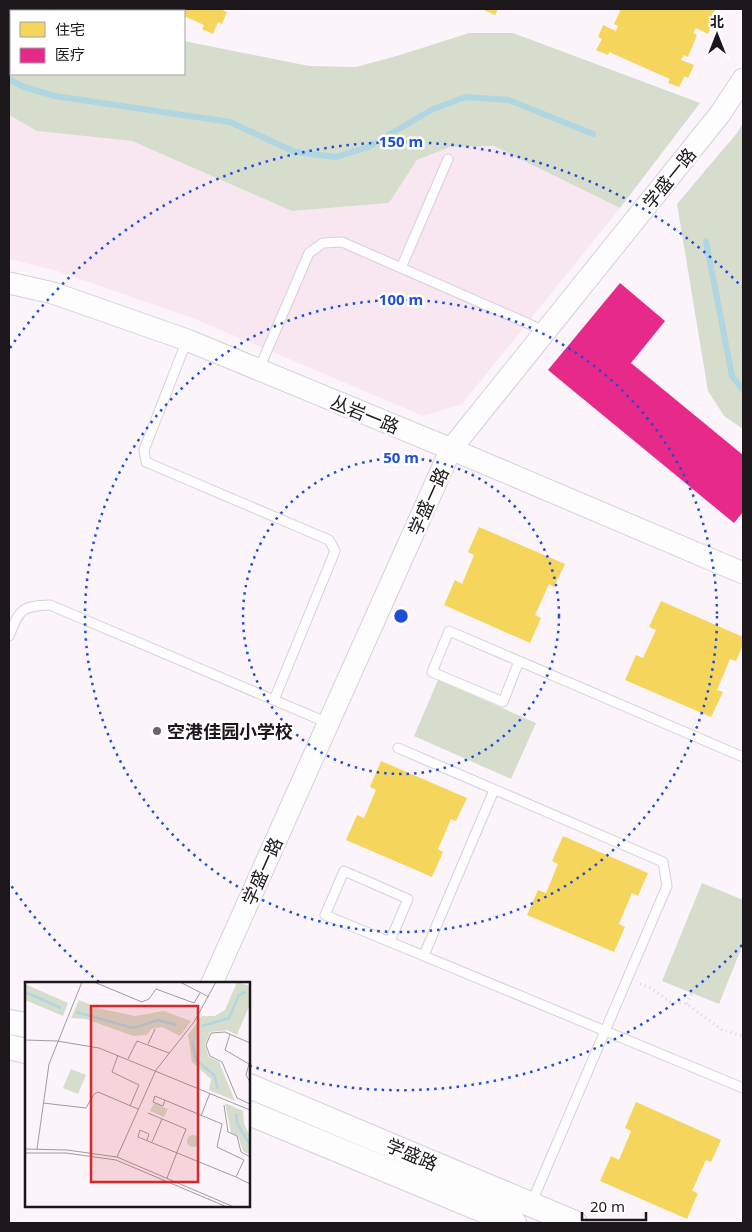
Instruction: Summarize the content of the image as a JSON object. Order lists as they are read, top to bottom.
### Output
{
  "streets": {
    "main road": ["学盛路"],
    "street": ["学盛一路", "丛岩一路"]
  },
  "crossings": [
    ["学盛一路", "丛岩一路"]
  ],
  "places": ["空港佳园小学校"],
  "legend": ["住宅", "医疗"],
  "scale_bar": "20 m",
  "north": "top",
  "rings": ["150 m", "100 m", "50 m"]
}
